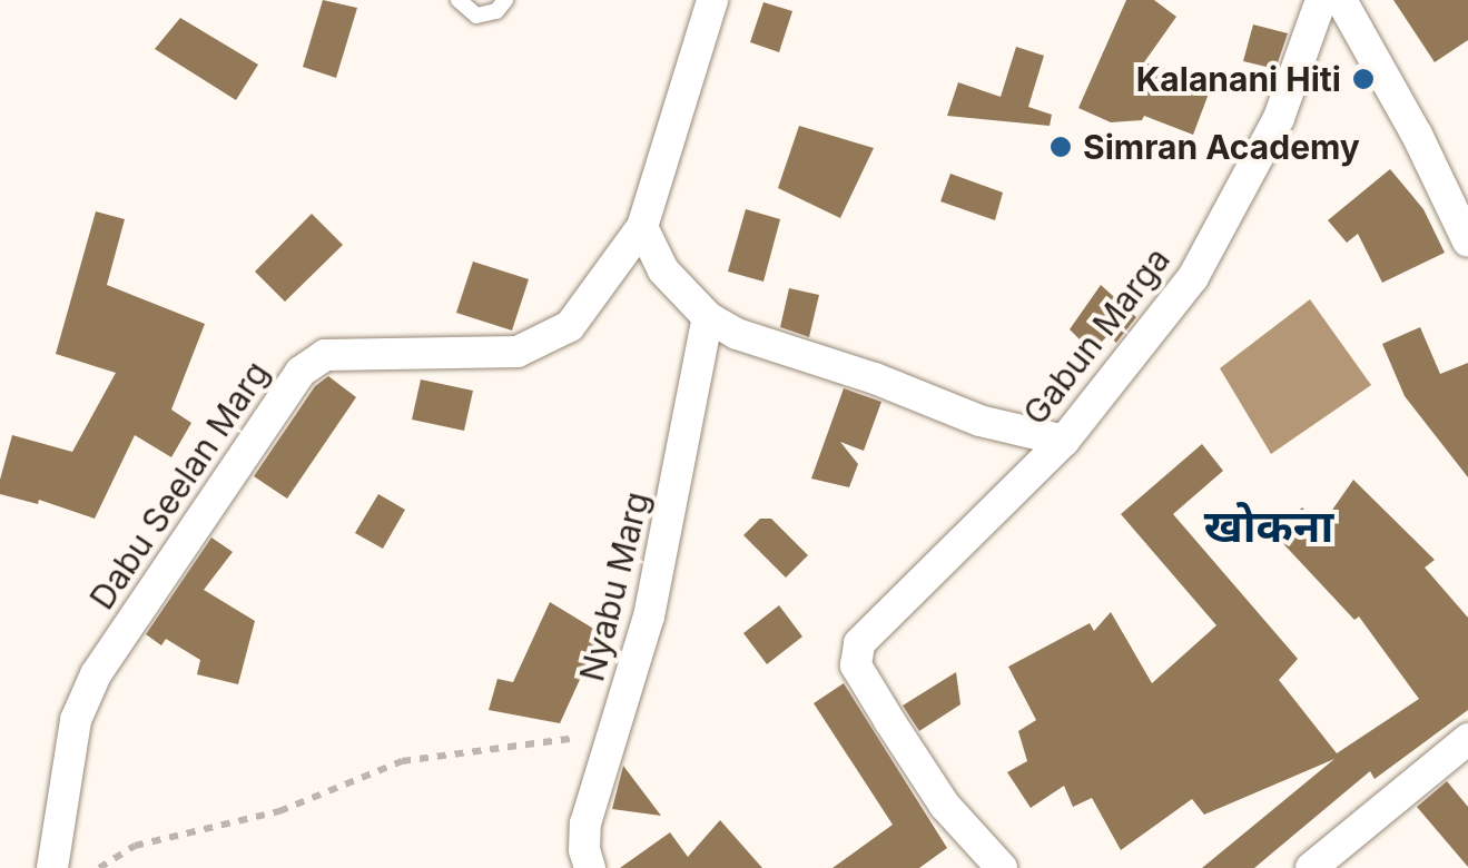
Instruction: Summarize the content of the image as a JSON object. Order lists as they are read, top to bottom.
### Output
{
  "streets": {
    "street": ["Gabun Marga", "Dabu Seelan Marg", "Nyabu Marg"]
  },
  "districts": ["खोकना"],
  "places": ["Kalanani Hiti", "Simran Academy"]
}
